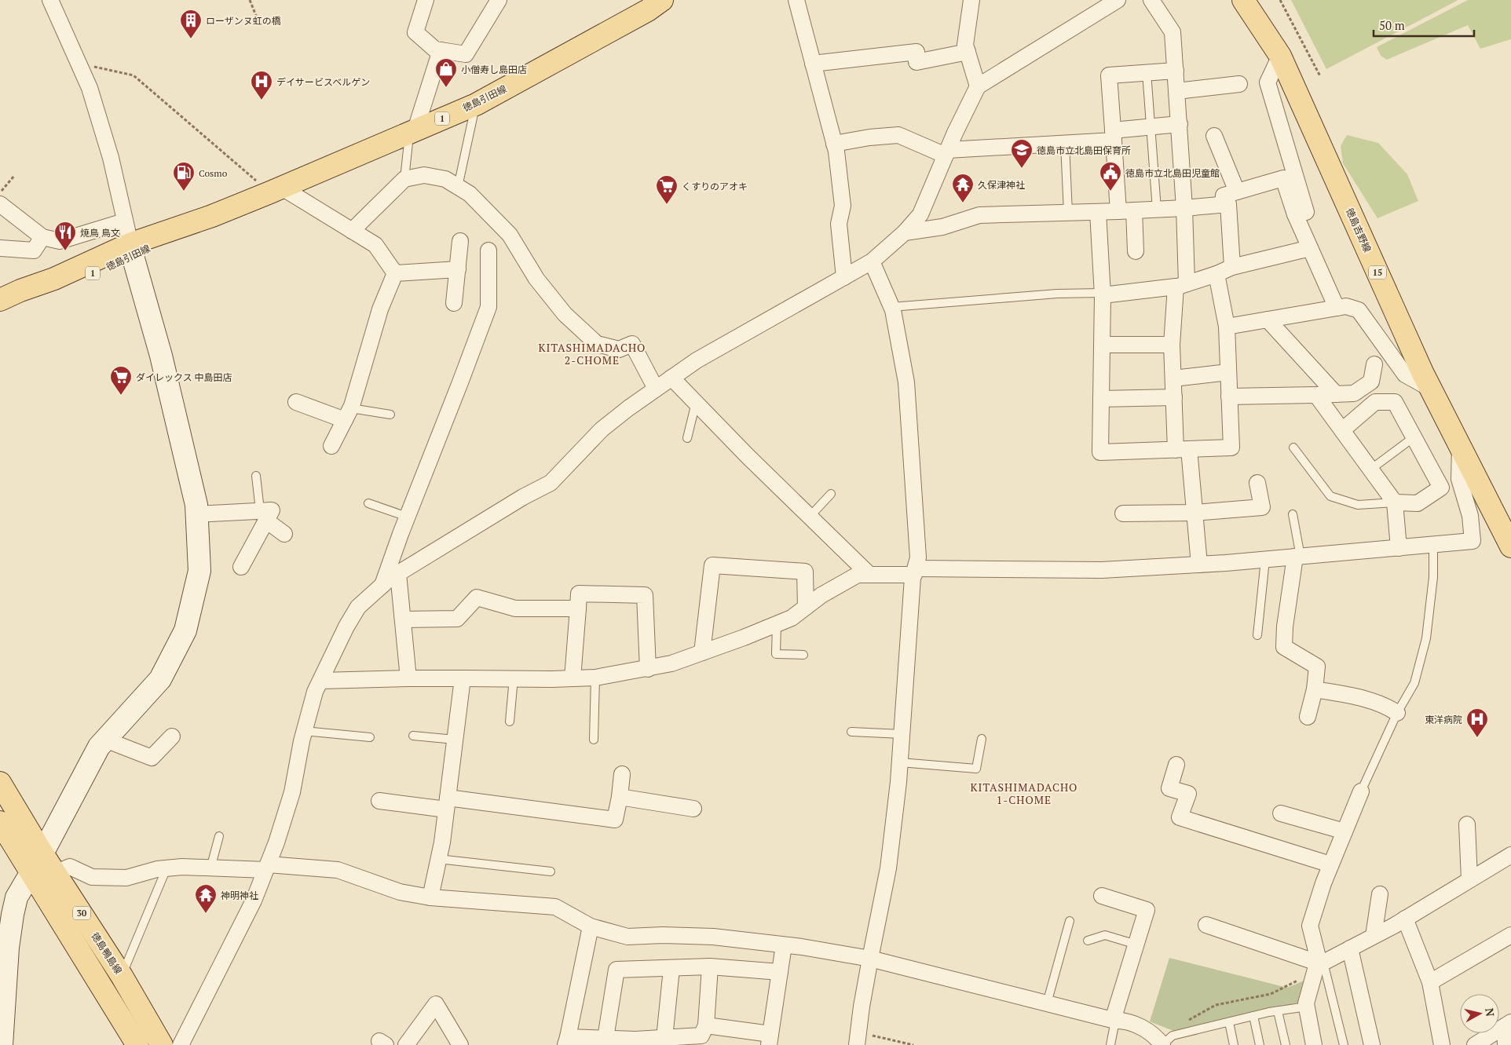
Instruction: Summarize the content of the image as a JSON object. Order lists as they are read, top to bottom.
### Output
{
  "streets": {
    "main road": [
      "徳島引田線",
      "1",
      "徳島吉野線",
      "15",
      "30",
      "徳島鴨島線"
    ]
  },
  "districts": ["KITASHIMADACHO 2-CHOME", "KITASHIMADACHO 1-CHOME"],
  "places": {
    "building": ["ローザンヌ虹の橋"],
    "shop": ["小僧寿し島田店"],
    "hospital": ["デイサービスベルゲン", "東洋病院"],
    "school or university": ["徳島市立北島田保育所"],
    "fuel station": ["Cosmo"],
    "public building": ["徳島市立北島田児童館"],
    "temple": ["久保津神社", "神明神社"],
    "supermarket": ["くすりのアオキ", "ダイレックス 中島田店"],
    "restaurant": ["焼鳥 鳥文"]
  },
  "scale_bar": "50 m",
  "north": "right"
}
